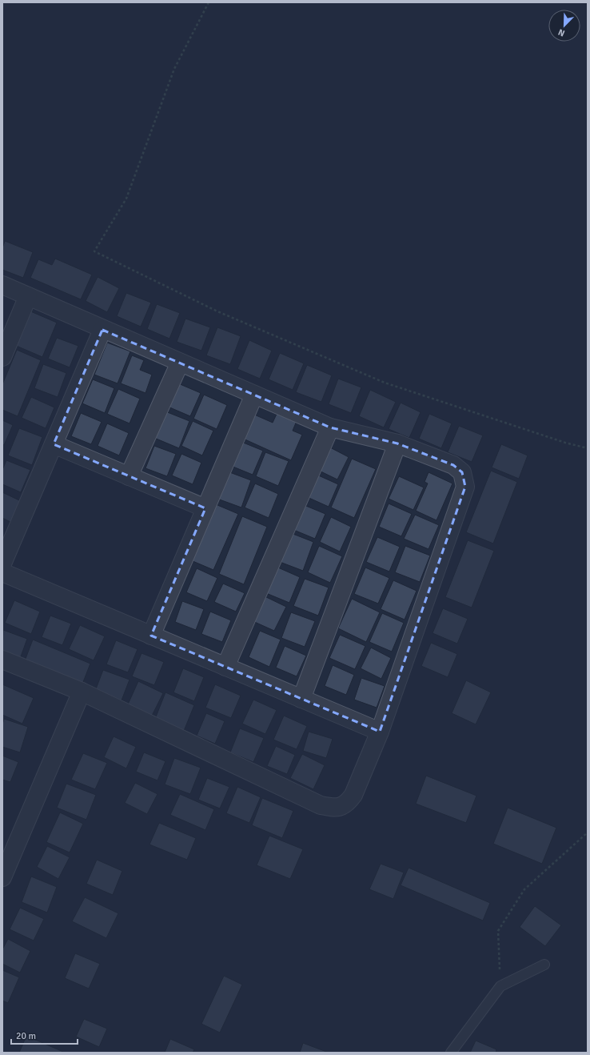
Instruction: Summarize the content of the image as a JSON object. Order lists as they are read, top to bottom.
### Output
{
  "scale_bar": "20 m",
  "north": "bottom left"
}
